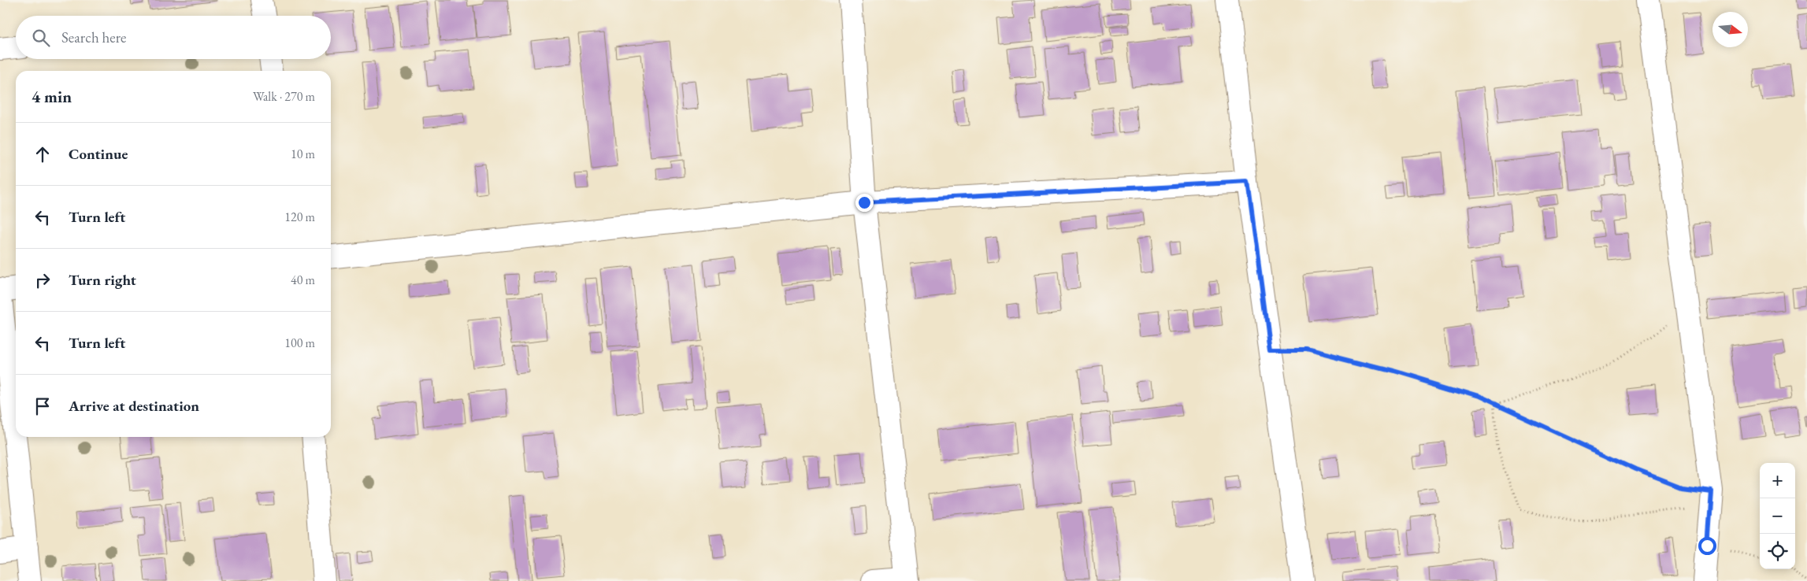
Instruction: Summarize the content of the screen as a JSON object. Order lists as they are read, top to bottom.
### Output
{
  "north": "right",
  "page": {
    "search": "Search here",
    "heading": ["4 min", "Walk · 270 m"],
    "list": [
      ["Continue", "10 m"],
      ["Turn left", "120 m"],
      ["Turn right", "40 m"],
      ["Turn left", "100 m"],
      "Arrive at destination"
    ],
    "map_buttons": ["+", "−"]
  }
}
